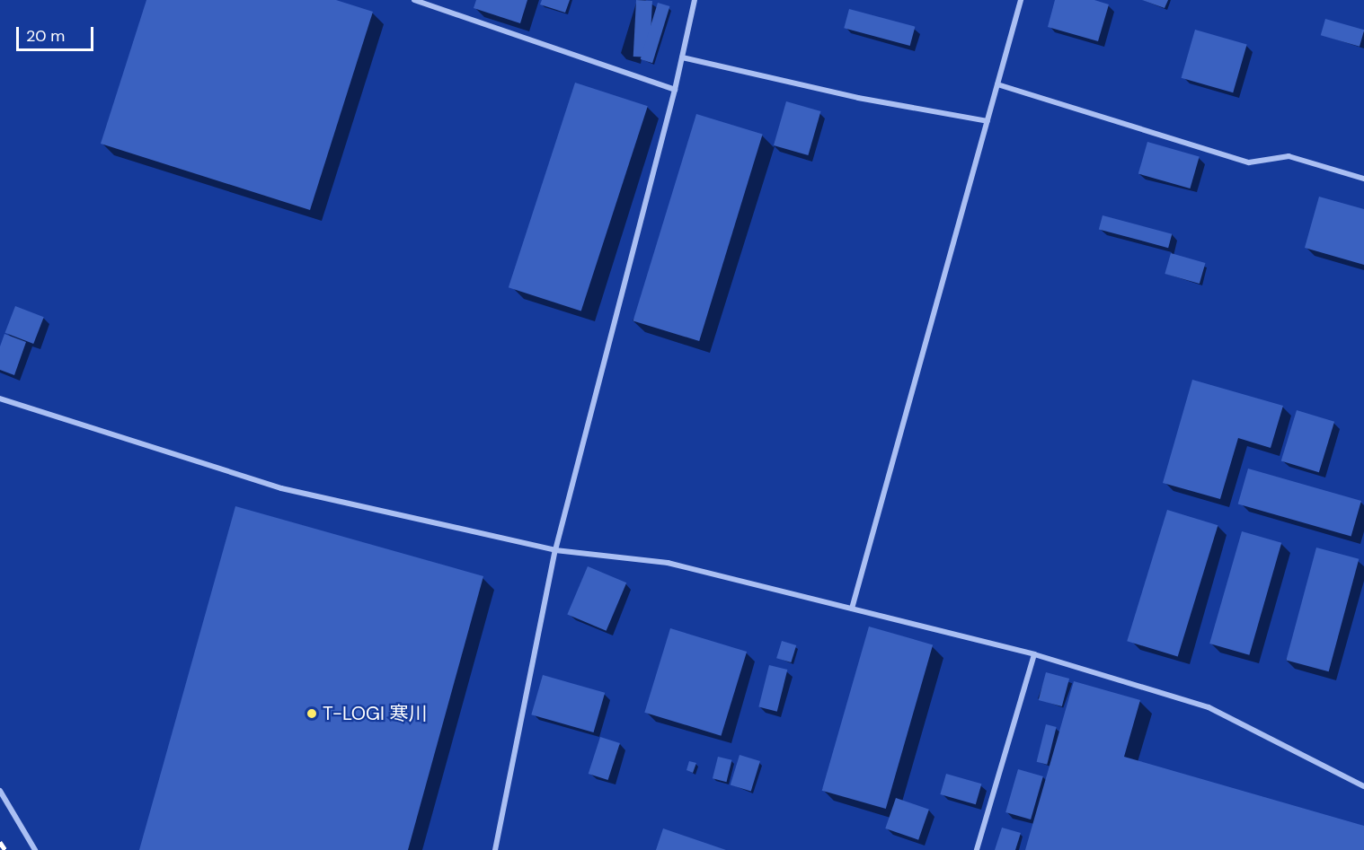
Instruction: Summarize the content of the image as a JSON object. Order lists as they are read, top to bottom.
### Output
{
  "places": ["T-LOGI 寒川"],
  "scale_bar": "20 m"
}
